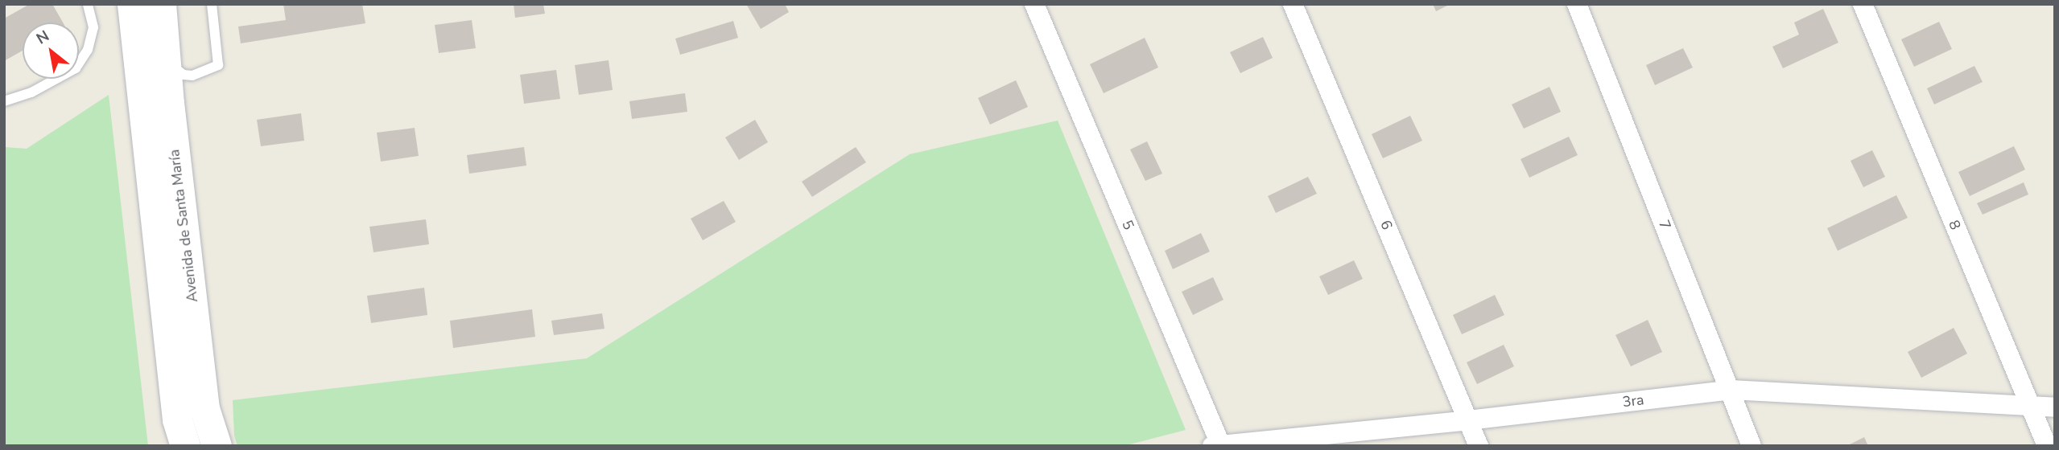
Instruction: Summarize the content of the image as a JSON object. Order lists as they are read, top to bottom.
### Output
{
  "streets": {
    "street": [
      "5",
      "6",
      "7",
      "8",
      "Avenida de Santa María",
      "3ra"
    ]
  },
  "crossings": [
    ["5", "3ra"],
    ["6", "3ra"],
    ["7", "3ra"],
    ["8", "3ra"]
  ],
  "north": "top left"
}
